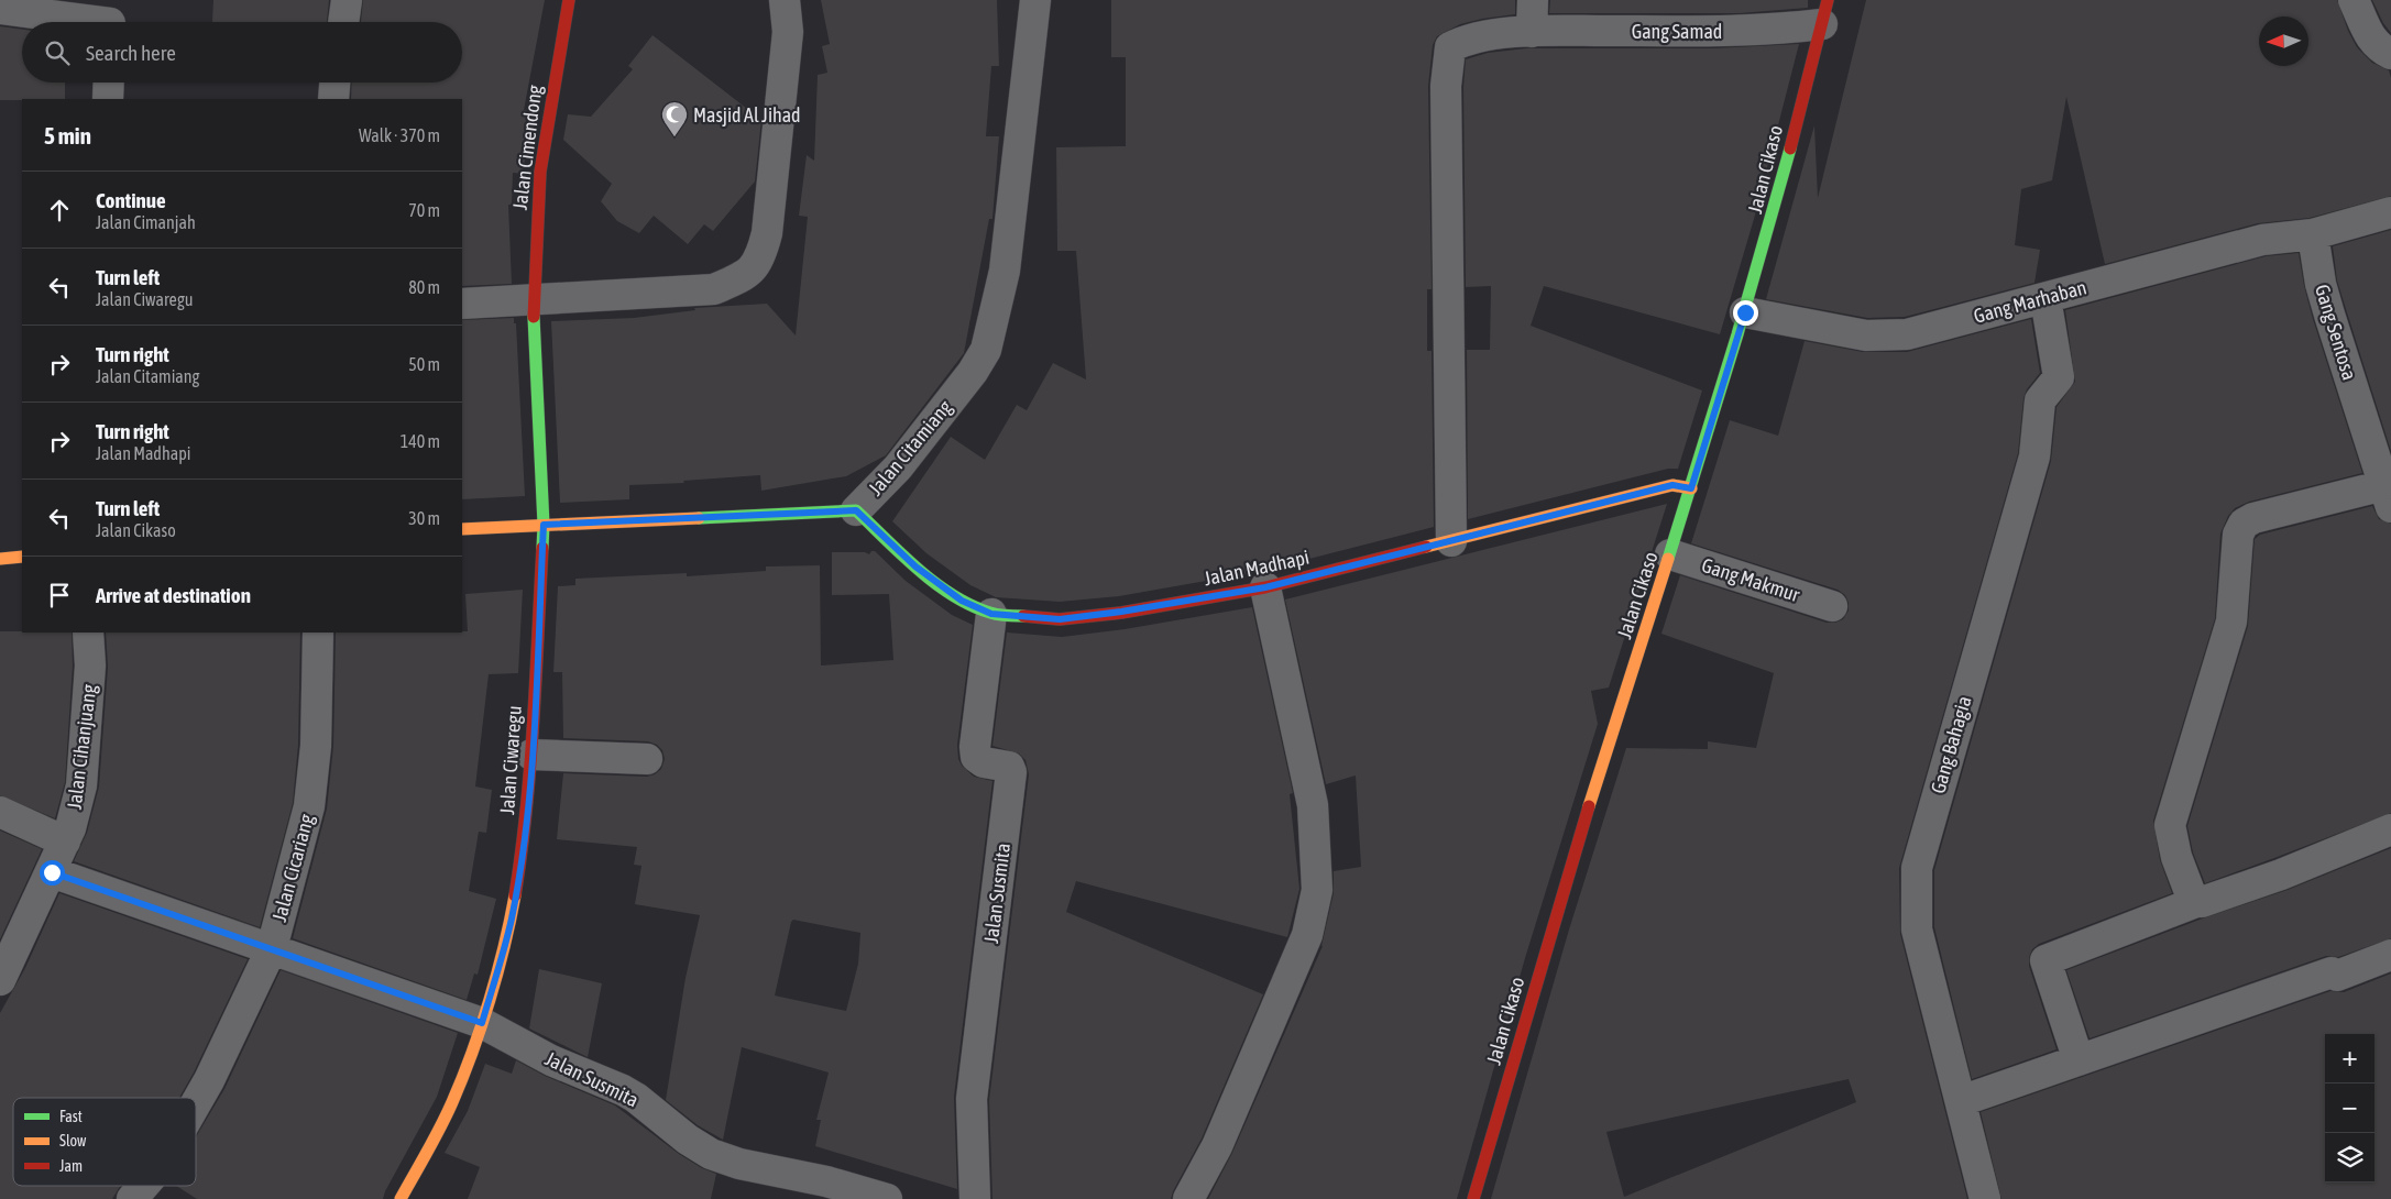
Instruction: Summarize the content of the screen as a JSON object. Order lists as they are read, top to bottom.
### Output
{
  "streets": {
    "street": [
      "Gang Samad",
      "Jalan Cimendong",
      "Jalan Cikaso",
      "Gang Marhaban",
      "Gang Sentosa",
      "Jalan Citamiang",
      "Jalan Madhapi",
      "Gang Makmur",
      "Gang Bahagia",
      "Jalan Cihanjuang",
      "Jalan Ciwaregu",
      "Jalan Cicariang",
      "Jalan Susmita"
    ]
  },
  "crossings": [
    ["Gang Samad", "Jalan Cikaso"],
    ["Gang Samad", "Jalan Madhapi"],
    ["Jalan Cimendong", "Jalan Ciwaregu"],
    ["Jalan Cikaso", "Gang Marhaban"],
    ["Jalan Cikaso", "Jalan Madhapi"],
    ["Jalan Cikaso", "Gang Makmur"],
    ["Gang Marhaban", "Gang Sentosa"],
    ["Gang Marhaban", "Gang Bahagia"],
    ["Jalan Citamiang", "Jalan Madhapi"],
    ["Jalan Citamiang", "Jalan Ciwaregu"],
    ["Jalan Madhapi", "Jalan Susmita"],
    ["Jalan Cihanjuang", "Jalan Susmita"],
    ["Jalan Ciwaregu", "Jalan Susmita"],
    ["Jalan Cicariang", "Jalan Susmita"]
  ],
  "places": {
    "mosque": ["Masjid Al Jihad"]
  },
  "legend": ["Fast", "Slow", "Jam"],
  "north": "left",
  "page": {
    "search": "Search here",
    "heading": ["5 min", "Walk · 370 m"],
    "list": [
      ["Continue", "Jalan Cimanjah", "70 m"],
      ["Turn left", "Jalan Ciwaregu", "80 m"],
      ["Turn right", "Jalan Citamiang", "50 m"],
      ["Turn right", "Jalan Madhapi", "140 m"],
      ["Turn left", "Jalan Cikaso", "30 m"],
      "Arrive at destination"
    ],
    "map_buttons": ["+", "−"]
  }
}
